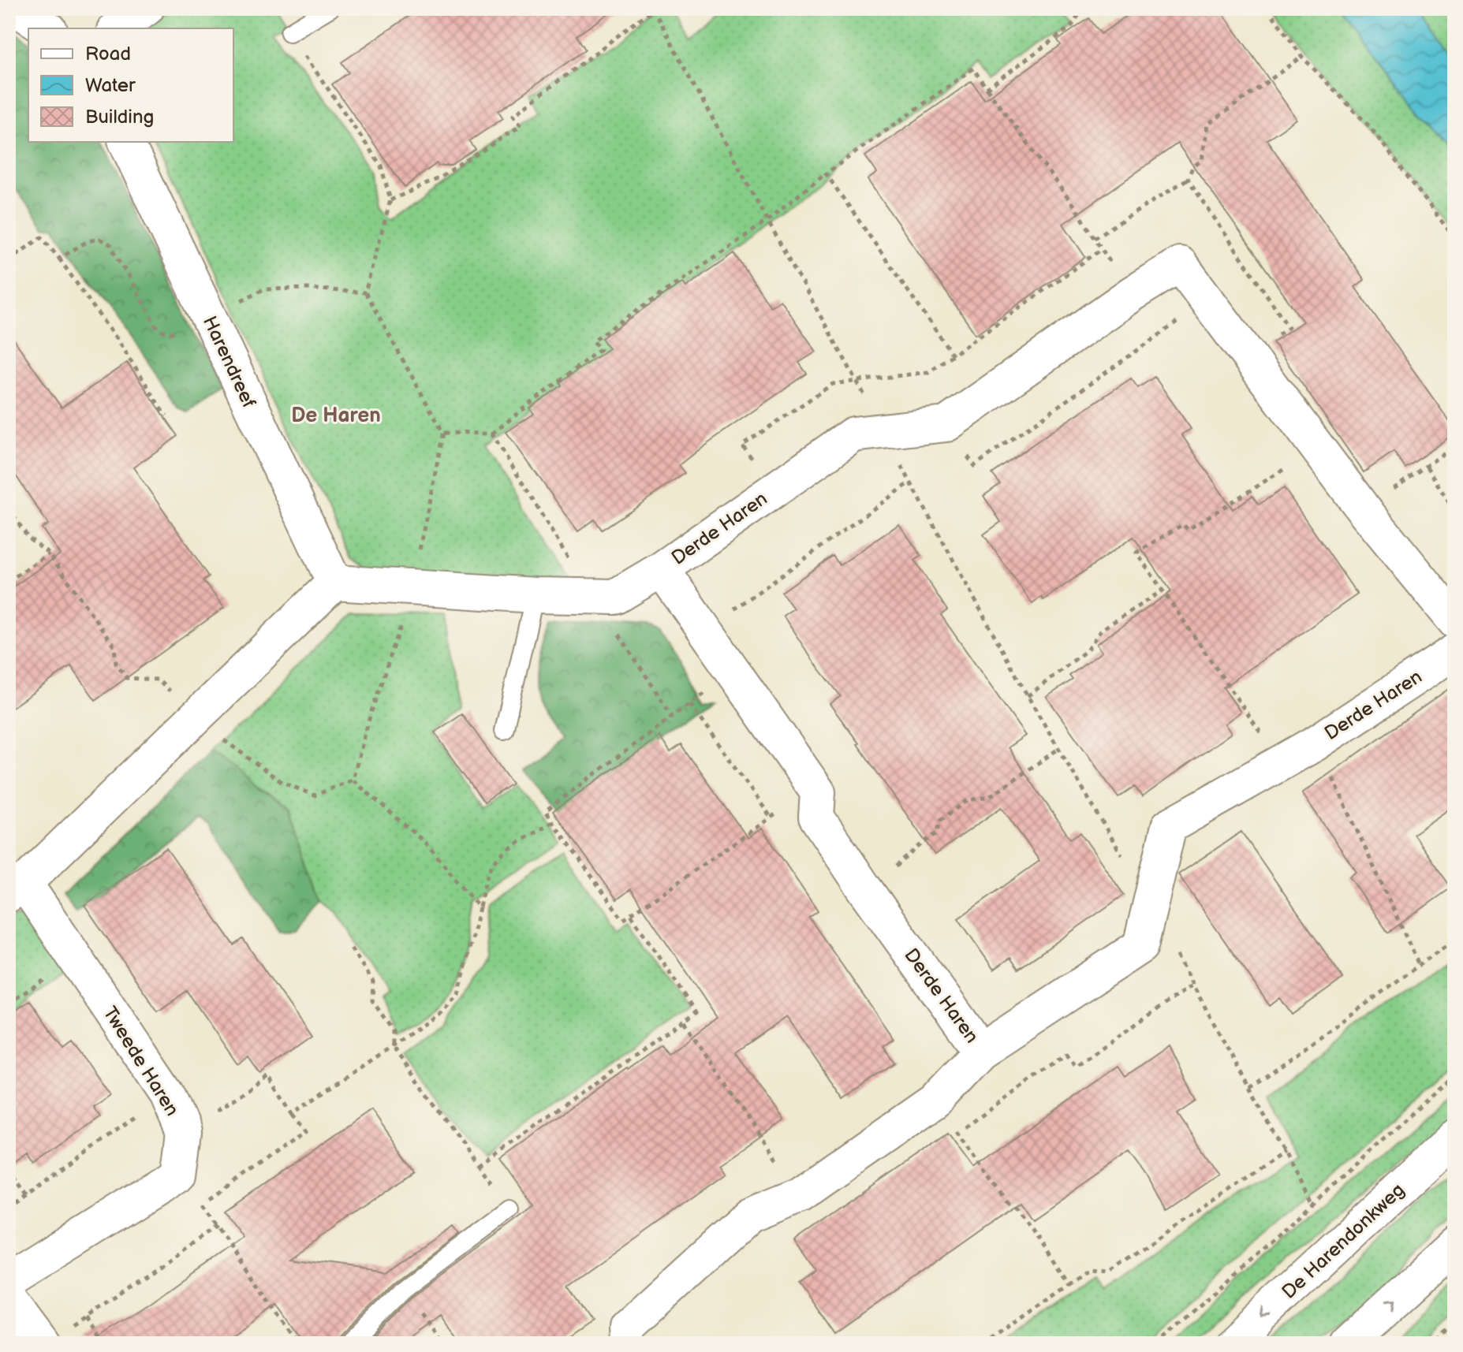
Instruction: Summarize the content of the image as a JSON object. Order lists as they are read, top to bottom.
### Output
{
  "streets": {
    "street": [
      "Harendreef",
      "Derde Haren",
      "Tweede Haren",
      "De Harendonkweg"
    ]
  },
  "districts": ["De Haren"],
  "legend": ["Road", "Water", "Building"]
}
